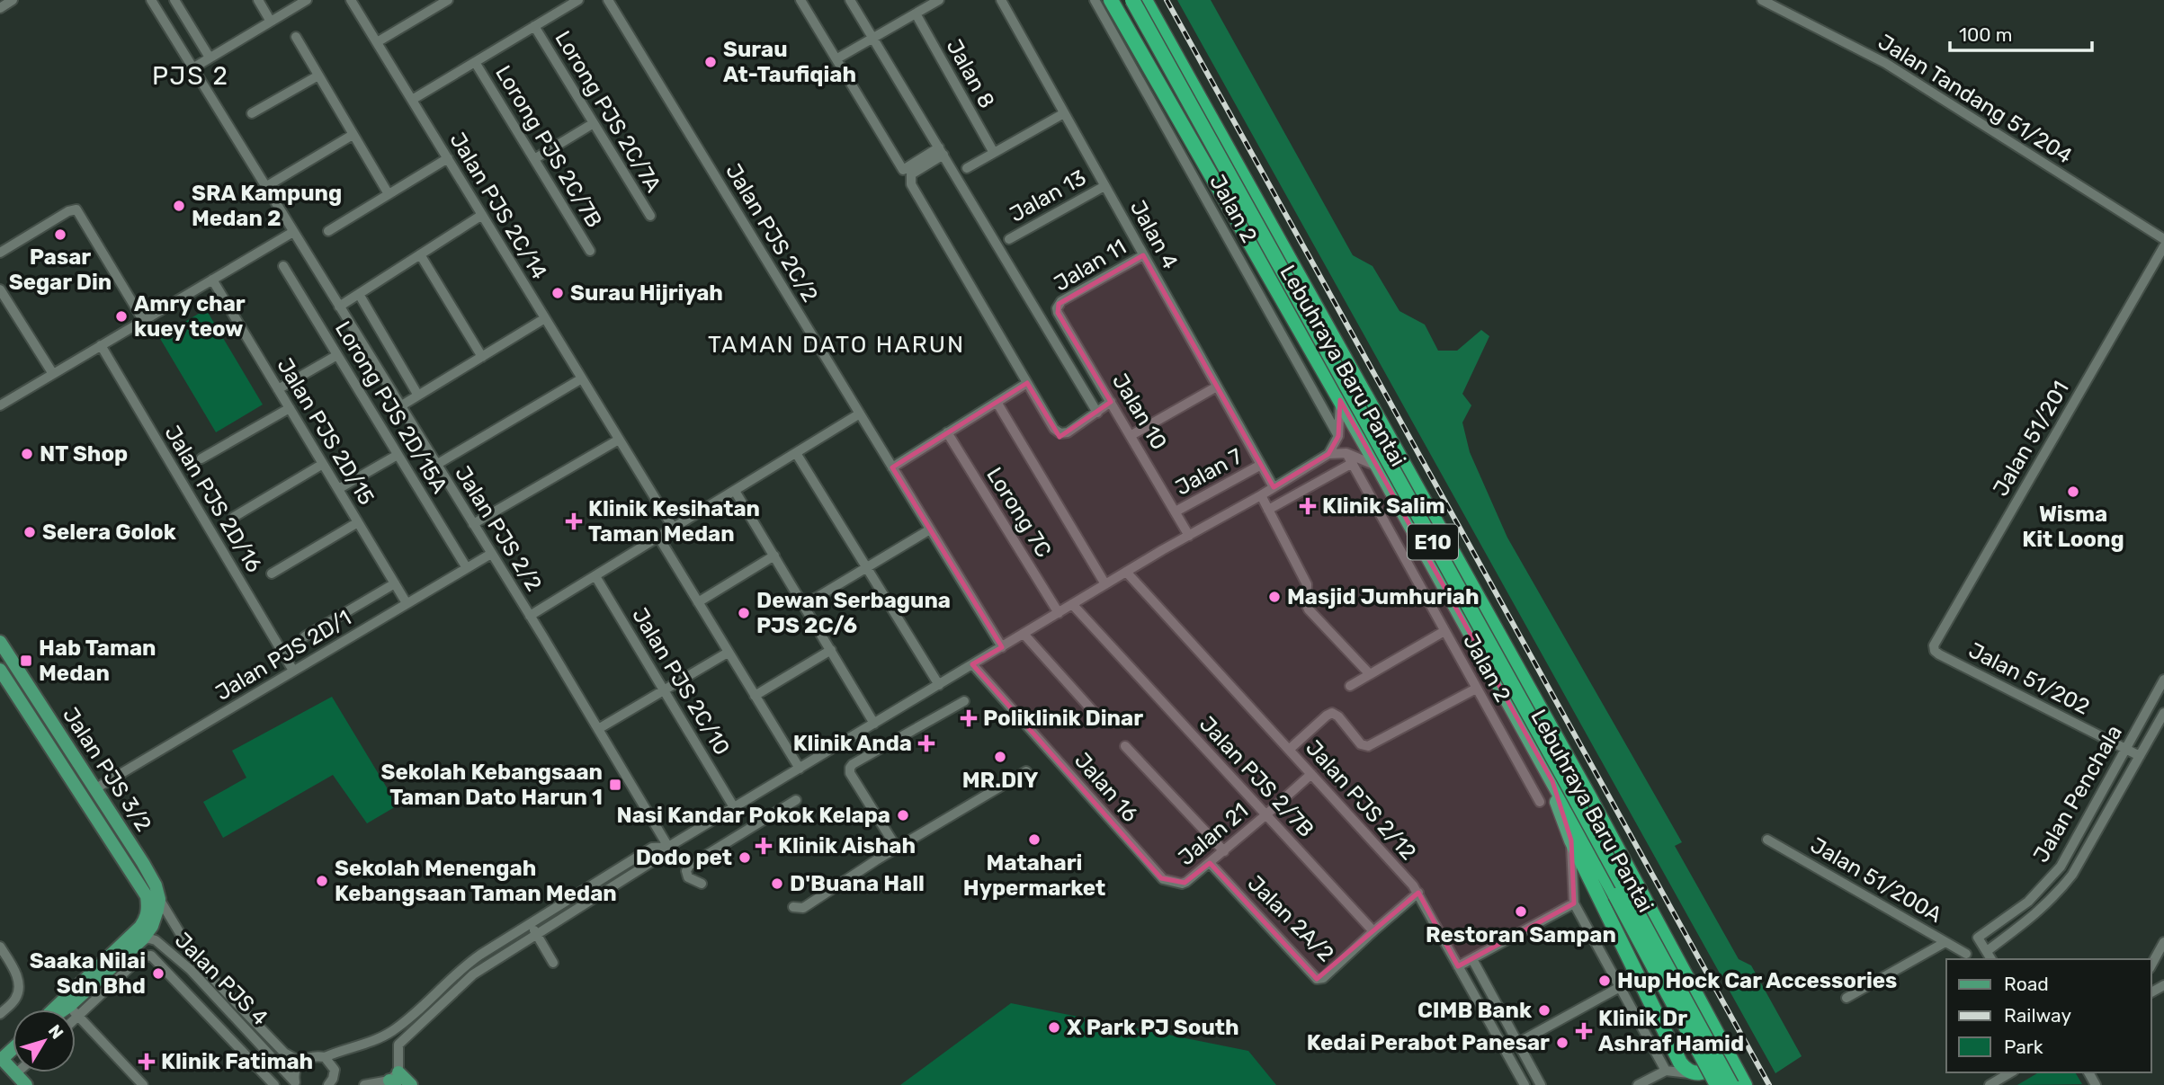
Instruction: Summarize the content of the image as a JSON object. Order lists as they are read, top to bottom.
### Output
{
  "streets": {
    "highway": ["Lebuhraya Baru Pantai", "E10"],
    "main road": ["Jalan PJS 3/2"],
    "street": [
      "Jalan 8",
      "Jalan Tandang 51/204",
      "Lorong PJS 2C/7A",
      "Lorong PJS 2C/7B",
      "Jalan 13",
      "Jalan PJS 2C/14",
      "Jalan 2",
      "Jalan PJS 2C/2",
      "Jalan 4",
      "Jalan 11",
      "Lorong PJS 2D/15A",
      "Jalan 10",
      "Jalan PJS 2D/15",
      "Jalan 51/201",
      "Jalan 7",
      "Jalan PJS 2D/16",
      "Lorong 7C",
      "Jalan PJS 2/2",
      "Jalan PJS 2D/1",
      "Jalan 51/202",
      "Jalan PJS 2C/10",
      "Jalan PJS 2/7B",
      "Jalan 16",
      "Jalan Penchala",
      "Jalan PJS 2/12",
      "Jalan 21",
      "Jalan 51/200A",
      "Jalan 2A/2",
      "Jalan PJS 4"
    ]
  },
  "crossings": [
    ["Jalan 13", "Jalan 4"],
    ["Jalan 4", "Jalan 11"],
    ["Jalan 4", "Jalan 7"],
    ["Jalan 11", "Jalan 10"],
    ["Lorong PJS 2D/15A", "Jalan PJS 2D/1"],
    ["Jalan 10", "Jalan 7"],
    ["Jalan PJS 2D/15", "Jalan PJS 2D/1"],
    ["Jalan 51/201", "Jalan 51/202"],
    ["Jalan PJS 2D/16", "Jalan PJS 2D/1"],
    ["Jalan PJS 2/2", "Jalan PJS 2D/1"],
    ["Jalan PJS 2D/1", "Jalan PJS 3/2"],
    ["Jalan 51/202", "Jalan Penchala"],
    ["Jalan PJS 3/2", "Jalan PJS 4"],
    ["Jalan PJS 2/7B", "Jalan 21"],
    ["Jalan PJS 2/7B", "Jalan 2A/2"],
    ["Jalan 16", "Jalan 21"],
    ["Jalan Penchala", "Jalan 51/200A"],
    ["Jalan PJS 2/12", "Jalan 21"],
    ["Jalan 21", "Jalan 2A/2"]
  ],
  "districts": ["PJS 2", "TAMAN DATO HARUN"],
  "places": {
    "other": [
      "Surau At-Taufiqiah",
      "SRA Kampung Medan 2",
      "Pasar Segar Din",
      "Surau Hijriyah",
      "Amry char kuey teow",
      "NT Shop",
      "Wisma Kit Loong",
      "Selera Golok",
      "Masjid Jumhuriah",
      "Dewan Serbaguna PJS 2C/6",
      "MR.DIY",
      "Nasi Kandar Pokok Kelapa",
      "Matahari Hypermarket",
      "Dodo pet",
      "Sekolah Menengah Kebangsaan Taman Medan",
      "D'Buana Hall",
      "Restoran Sampan",
      "Saaka Nilai Sdn Bhd",
      "Hup Hock Car Accessories",
      "CIMB Bank",
      "X Park PJ South",
      "Kedai Perabot Panesar"
    ],
    "health": [
      "Klinik Salim",
      "Klinik Kesihatan Taman Medan",
      "Poliklinik Dinar",
      "Klinik Anda",
      "Klinik Aishah",
      "Klinik Dr Ashraf Hamid",
      "Klinik Fatimah"
    ],
    "transit": ["Hab Taman Medan", "Sekolah Kebangsaan Taman Dato Harun 1"]
  },
  "legend": ["Road", "Railway", "Park"],
  "scale_bar": "100 m",
  "north": "top right"
}
